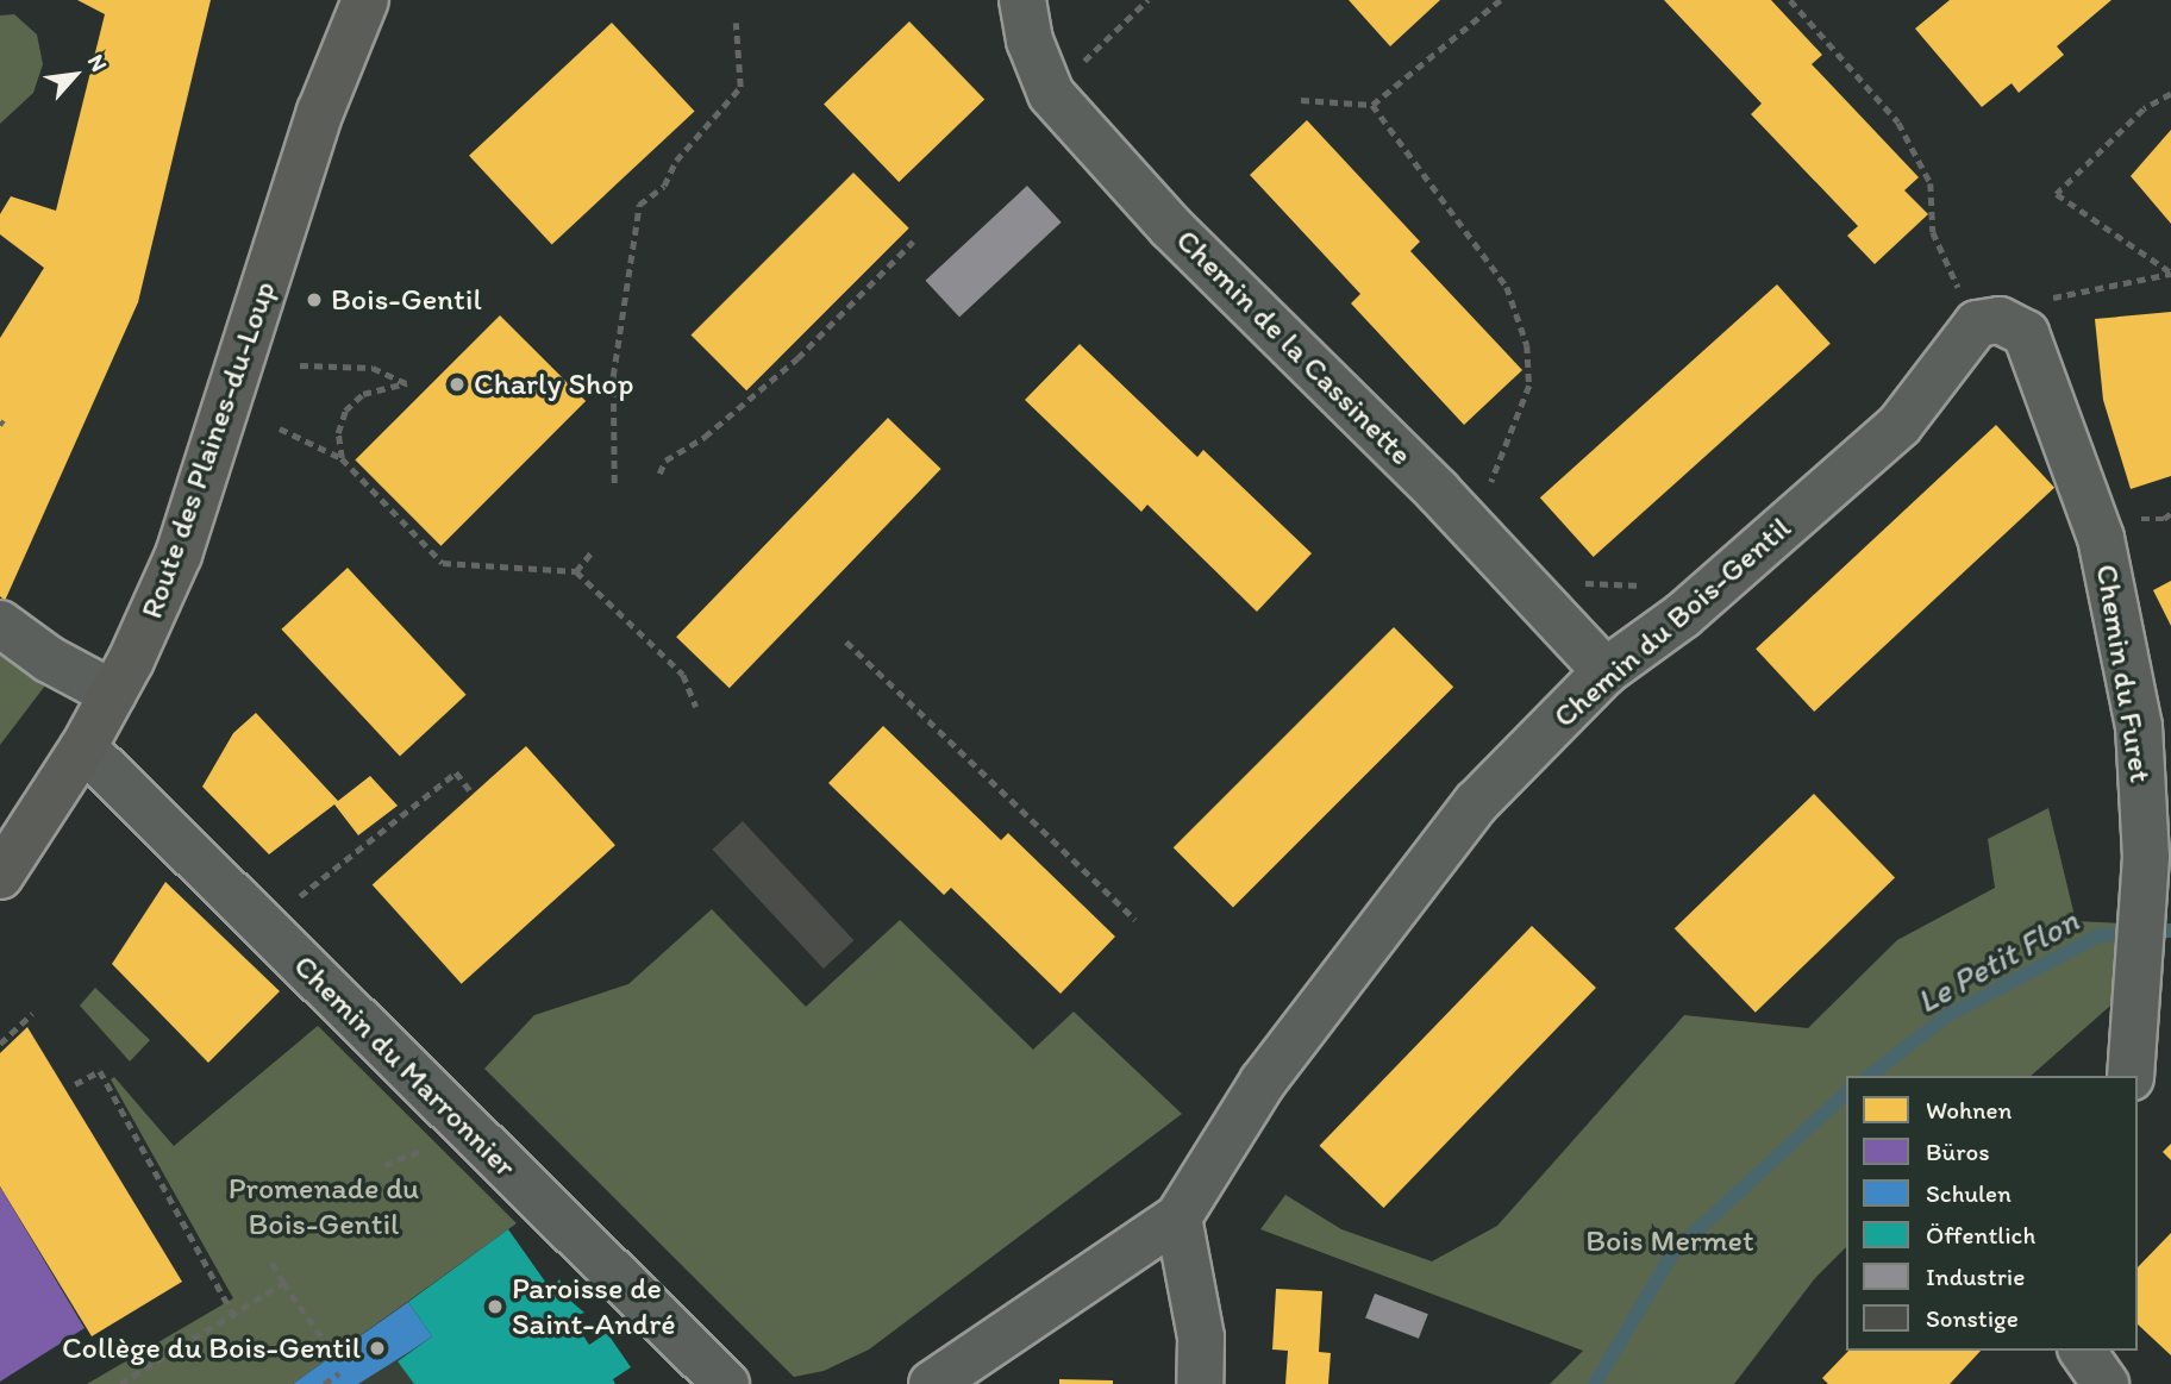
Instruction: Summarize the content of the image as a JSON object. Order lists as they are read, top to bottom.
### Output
{
  "streets": {
    "main road": ["Route des Plaines-du-Loup"],
    "street": [
      "Chemin de la Cassinette",
      "Chemin du Bois-Gentil",
      "Chemin du Furet",
      "Chemin du Marronnier"
    ]
  },
  "crossings": [
    ["Chemin de la Cassinette", "Chemin du Bois-Gentil"],
    ["Route des Plaines-du-Loup", "Chemin du Marronnier"],
    ["Chemin du Bois-Gentil", "Chemin du Furet"]
  ],
  "water": ["Le Petit Flon"],
  "parks": ["Promenade du Bois-Gentil", "Bois Mermet"],
  "places": [
    "Bois-Gentil",
    "Charly Shop",
    "Paroisse de Saint-André",
    "Collège du Bois-Gentil"
  ],
  "legend": [
    "Wohnen",
    "Büros",
    "Schulen",
    "Öffentlich",
    "Industrie",
    "Sonstige"
  ],
  "north": "top right"
}
